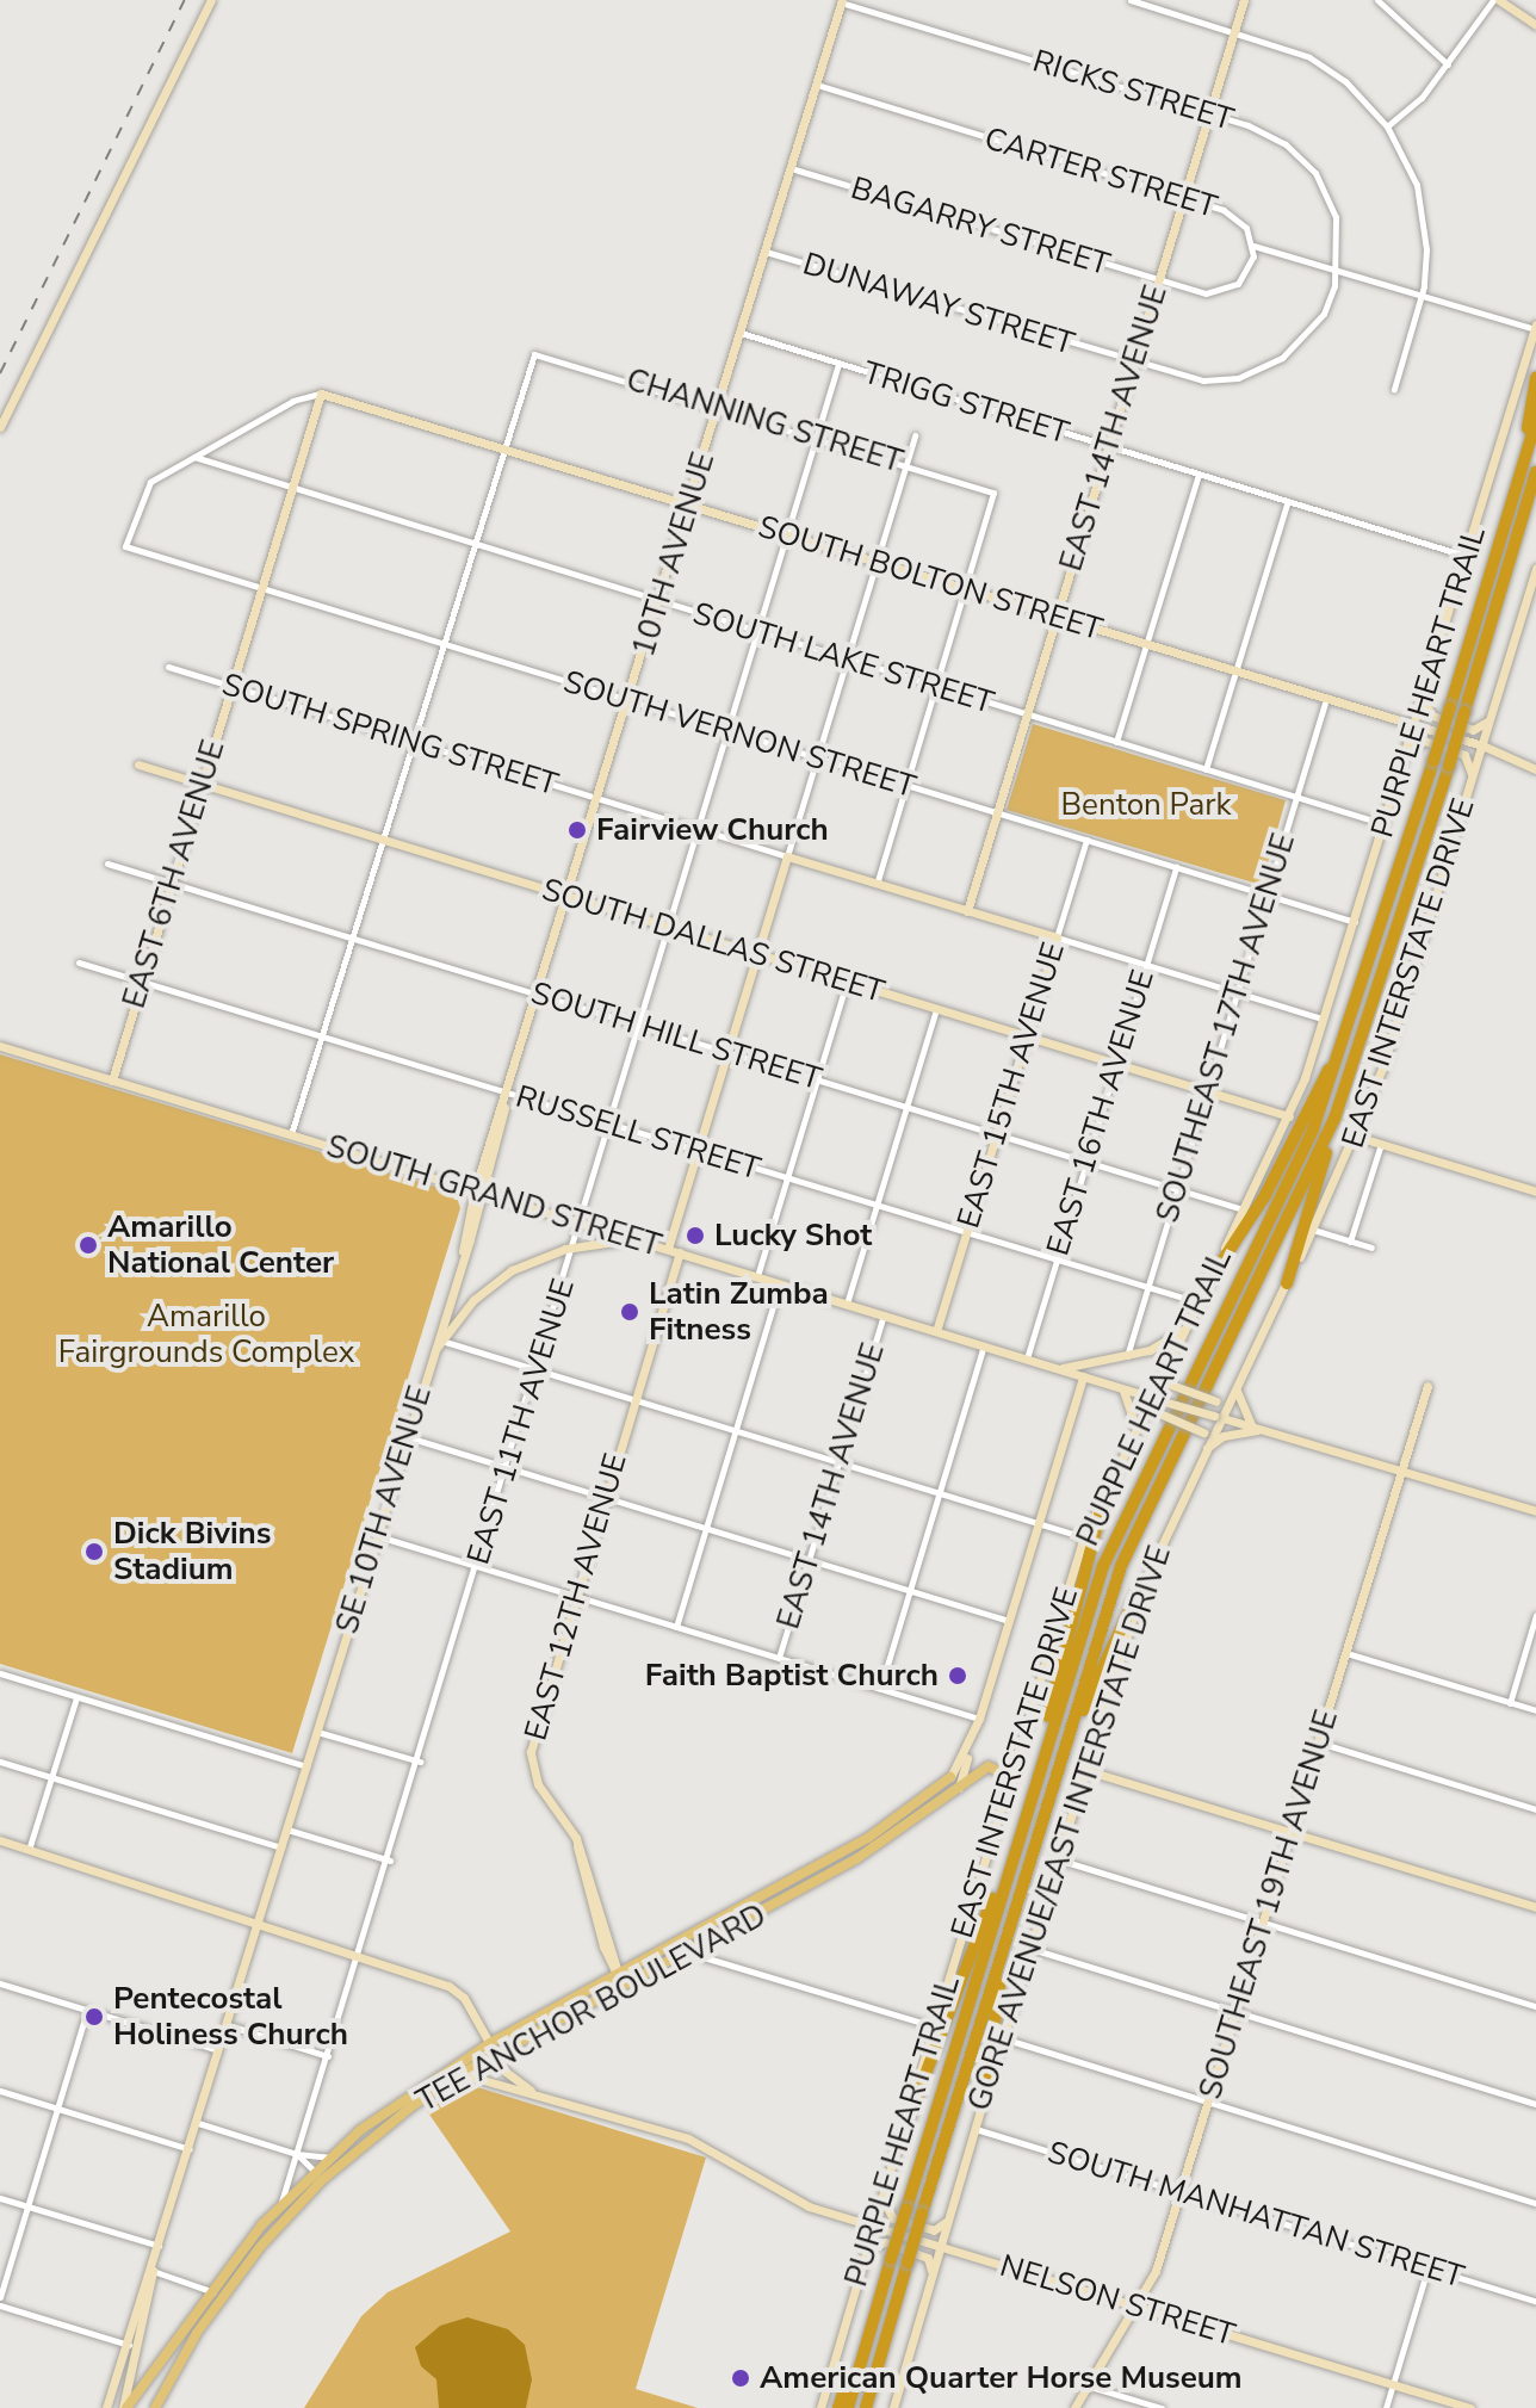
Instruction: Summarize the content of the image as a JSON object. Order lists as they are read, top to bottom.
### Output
{
  "streets": {
    "highway": ["PURPLE HEART TRAIL"],
    "main road": [
      "EAST 14TH AVENUE",
      "10TH AVENUE",
      "SOUTH BOLTON STREET",
      "SOUTH SPRING STREET",
      "EAST 6TH AVENUE",
      "SOUTH DALLAS STREET",
      "EAST INTERSTATE DRIVE",
      "EAST 15TH AVENUE",
      "SOUTH GRAND STREET",
      "SE 10TH AVENUE",
      "EAST 12TH AVENUE",
      "GORE AVENUE/EAST INTERSTATE DRIVE",
      "SOUTHEAST 19TH AVENUE",
      "TEE ANCHOR BOULEVARD",
      "NELSON STREET"
    ],
    "street": [
      "RICKS STREET",
      "CARTER STREET",
      "BAGARRY STREET",
      "DUNAWAY STREET",
      "TRIGG STREET",
      "CHANNING STREET",
      "SOUTH LAKE STREET",
      "SOUTH VERNON STREET",
      "SOUTHEAST 17TH AVENUE",
      "SOUTH HILL STREET",
      "EAST 16TH AVENUE",
      "RUSSELL STREET",
      "EAST 11TH AVENUE",
      "SOUTH MANHATTAN STREET"
    ]
  },
  "crossings": [
    ["RICKS STREET", "DUNAWAY STREET"],
    ["RICKS STREET", "EAST 14TH AVENUE"],
    ["RICKS STREET", "10TH AVENUE"],
    ["CARTER STREET", "BAGARRY STREET"],
    ["CARTER STREET", "EAST 14TH AVENUE"],
    ["CARTER STREET", "10TH AVENUE"],
    ["BAGARRY STREET", "EAST 14TH AVENUE"],
    ["BAGARRY STREET", "10TH AVENUE"],
    ["DUNAWAY STREET", "EAST 14TH AVENUE"],
    ["DUNAWAY STREET", "10TH AVENUE"],
    ["TRIGG STREET", "EAST 14TH AVENUE"],
    ["TRIGG STREET", "10TH AVENUE"],
    ["TRIGG STREET", "EAST INTERSTATE DRIVE"],
    ["TRIGG STREET", "EAST 11TH AVENUE"],
    ["CHANNING STREET", "10TH AVENUE"],
    ["CHANNING STREET", "SOUTH BOLTON STREET"],
    ["CHANNING STREET", "EAST 11TH AVENUE"],
    ["EAST 14TH AVENUE", "SOUTH BOLTON STREET"],
    ["EAST 14TH AVENUE", "SOUTH LAKE STREET"],
    ["EAST 14TH AVENUE", "SOUTH SPRING STREET"],
    ["EAST 14TH AVENUE", "SOUTH VERNON STREET"],
    ["EAST 14TH AVENUE", "SOUTH DALLAS STREET"],
    ["EAST 14TH AVENUE", "SOUTH HILL STREET"],
    ["EAST 14TH AVENUE", "RUSSELL STREET"],
    ["EAST 14TH AVENUE", "SOUTH GRAND STREET"],
    ["10TH AVENUE", "SOUTH BOLTON STREET"],
    ["10TH AVENUE", "SOUTH LAKE STREET"],
    ["10TH AVENUE", "SOUTH SPRING STREET"],
    ["10TH AVENUE", "SOUTH VERNON STREET"],
    ["10TH AVENUE", "SOUTH DALLAS STREET"],
    ["10TH AVENUE", "SOUTH HILL STREET"],
    ["10TH AVENUE", "RUSSELL STREET"],
    ["10TH AVENUE", "SOUTH GRAND STREET"],
    ["SOUTH BOLTON STREET", "EAST 6TH AVENUE"],
    ["SOUTH BOLTON STREET", "EAST INTERSTATE DRIVE"],
    ["SOUTH BOLTON STREET", "SOUTHEAST 17TH AVENUE"],
    ["SOUTH BOLTON STREET", "EAST 11TH AVENUE"],
    ["SOUTH LAKE STREET", "SOUTH VERNON STREET"],
    ["SOUTH LAKE STREET", "EAST 6TH AVENUE"],
    ["SOUTH LAKE STREET", "EAST INTERSTATE DRIVE"],
    ["SOUTH LAKE STREET", "SOUTHEAST 17TH AVENUE"],
    ["SOUTH LAKE STREET", "EAST 11TH AVENUE"],
    ["SOUTH SPRING STREET", "EAST 6TH AVENUE"],
    ["SOUTH SPRING STREET", "EAST INTERSTATE DRIVE"],
    ["SOUTH SPRING STREET", "SOUTHEAST 17TH AVENUE"],
    ["SOUTH SPRING STREET", "EAST 15TH AVENUE"],
    ["SOUTH SPRING STREET", "EAST 16TH AVENUE"],
    ["SOUTH SPRING STREET", "EAST 11TH AVENUE"],
    ["SOUTH VERNON STREET", "EAST 6TH AVENUE"],
    ["SOUTH VERNON STREET", "EAST INTERSTATE DRIVE"],
    ["SOUTH VERNON STREET", "SOUTHEAST 17TH AVENUE"],
    ["SOUTH VERNON STREET", "EAST 15TH AVENUE"],
    ["SOUTH VERNON STREET", "EAST 16TH AVENUE"],
    ["SOUTH VERNON STREET", "EAST 11TH AVENUE"],
    ["EAST 6TH AVENUE", "SOUTH DALLAS STREET"],
    ["EAST 6TH AVENUE", "SOUTH HILL STREET"],
    ["EAST 6TH AVENUE", "RUSSELL STREET"],
    ["EAST 6TH AVENUE", "SOUTH GRAND STREET"],
    ["SOUTH DALLAS STREET", "EAST INTERSTATE DRIVE"],
    ["SOUTH DALLAS STREET", "SOUTHEAST 17TH AVENUE"],
    ["SOUTH DALLAS STREET", "EAST 15TH AVENUE"],
    ["SOUTH DALLAS STREET", "EAST 16TH AVENUE"],
    ["SOUTH DALLAS STREET", "EAST 11TH AVENUE"],
    ["EAST INTERSTATE DRIVE", "SOUTH HILL STREET"],
    ["EAST INTERSTATE DRIVE", "RUSSELL STREET"],
    ["EAST INTERSTATE DRIVE", "SOUTH GRAND STREET"],
    ["EAST INTERSTATE DRIVE", "GORE AVENUE/EAST INTERSTATE DRIVE"],
    ["EAST INTERSTATE DRIVE", "TEE ANCHOR BOULEVARD"],
    ["EAST INTERSTATE DRIVE", "NELSON STREET"],
    ["SOUTHEAST 17TH AVENUE", "SOUTH HILL STREET"],
    ["SOUTHEAST 17TH AVENUE", "RUSSELL STREET"],
    ["SOUTH HILL STREET", "EAST 15TH AVENUE"],
    ["SOUTH HILL STREET", "EAST 16TH AVENUE"],
    ["SOUTH HILL STREET", "EAST 11TH AVENUE"],
    ["EAST 15TH AVENUE", "RUSSELL STREET"],
    ["EAST 15TH AVENUE", "SOUTH GRAND STREET"],
    ["EAST 16TH AVENUE", "RUSSELL STREET"],
    ["EAST 16TH AVENUE", "SOUTH GRAND STREET"],
    ["RUSSELL STREET", "EAST 11TH AVENUE"],
    ["SOUTH GRAND STREET", "EAST 11TH AVENUE"],
    ["SOUTH GRAND STREET", "EAST 12TH AVENUE"],
    ["SOUTH GRAND STREET", "GORE AVENUE/EAST INTERSTATE DRIVE"],
    ["SOUTH GRAND STREET", "SOUTHEAST 19TH AVENUE"],
    ["EAST 11TH AVENUE", "TEE ANCHOR BOULEVARD"],
    ["EAST 12TH AVENUE", "TEE ANCHOR BOULEVARD"],
    ["GORE AVENUE/EAST INTERSTATE DRIVE", "SOUTH MANHATTAN STREET"],
    ["GORE AVENUE/EAST INTERSTATE DRIVE", "NELSON STREET"],
    ["SOUTHEAST 19TH AVENUE", "SOUTH MANHATTAN STREET"],
    ["SOUTHEAST 19TH AVENUE", "NELSON STREET"],
    ["TEE ANCHOR BOULEVARD", "NELSON STREET"]
  ],
  "parks": ["Benton Park", "Amarillo Fairgrounds Complex"],
  "places": [
    "Fairview Church",
    "Lucky Shot",
    "Amarillo National Center",
    "Latin Zumba Fitness",
    "Dick Bivins Stadium",
    "Faith Baptist Church",
    "Pentecostal Holiness Church",
    "American Quarter Horse Museum"
  ]
}
